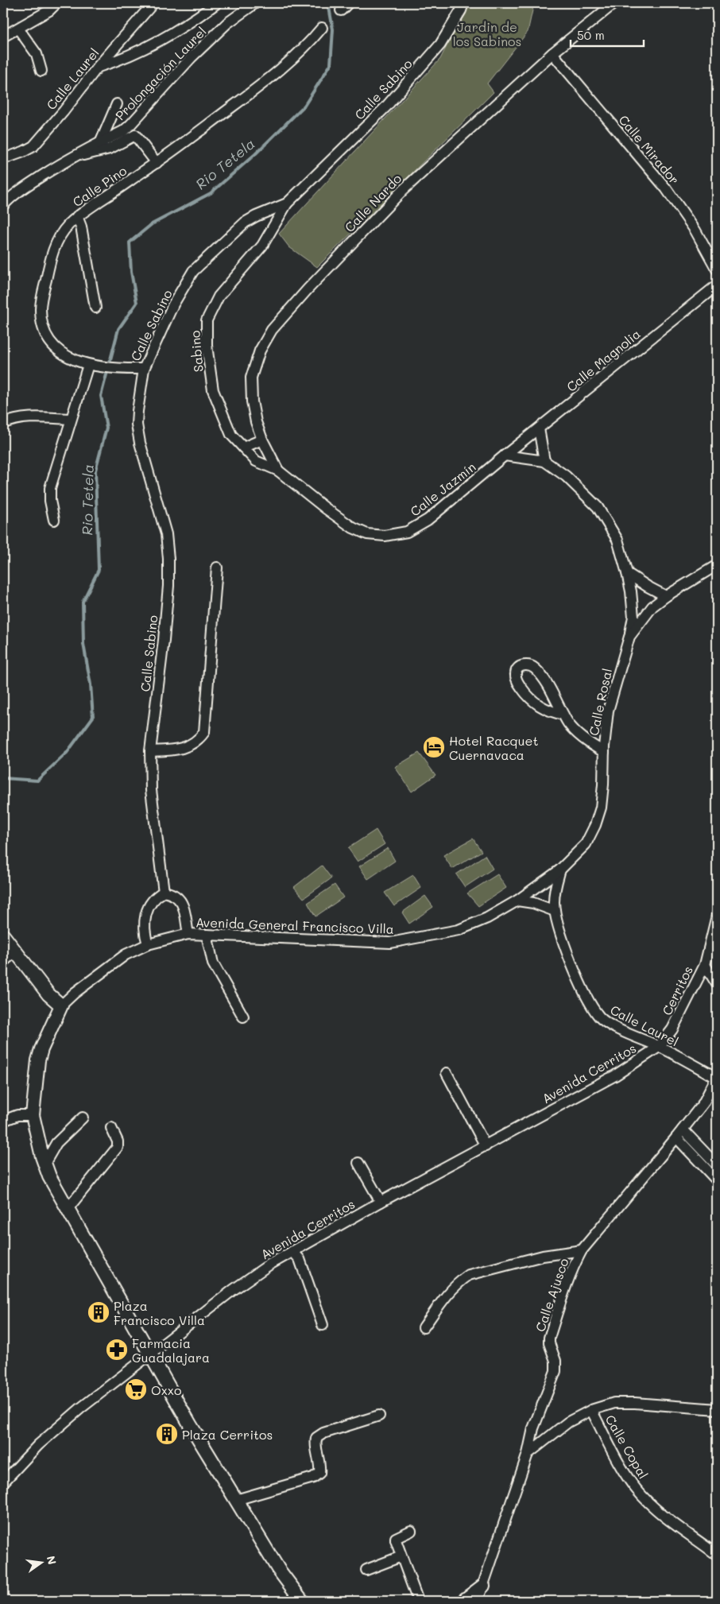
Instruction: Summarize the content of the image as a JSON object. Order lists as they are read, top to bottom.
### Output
{
  "streets": {
    "street": [
      "Prolongación Laurel",
      "Calle Laurel",
      "Calle Sabino",
      "Calle Mirador",
      "Calle Pino",
      "Calle Nardo",
      "Sabino",
      "Calle Magnolia",
      "Calle Jazmín",
      "Calle Rosal",
      "Avenida General Francisco Villa",
      "Cerritos",
      "Avenida Cerritos",
      "Calle Ajusco",
      "Calle Copal"
    ]
  },
  "crossings": [
    ["Calle Laurel", "Calle Rosal"],
    ["Calle Laurel", "Cerritos"],
    ["Calle Laurel", "Avenida Cerritos"],
    ["Calle Laurel", "Calle Ajusco"],
    ["Calle Sabino", "Calle Pino"],
    ["Calle Sabino", "Sabino"],
    ["Calle Mirador", "Calle Nardo"],
    ["Calle Nardo", "Sabino"],
    ["Calle Nardo", "Calle Jazmín"],
    ["Sabino", "Calle Jazmín"],
    ["Calle Magnolia", "Calle Jazmín"],
    ["Calle Rosal", "Avenida General Francisco Villa"],
    ["Cerritos", "Avenida Cerritos"]
  ],
  "water": ["Rio Tetela"],
  "parks": ["Jardin de los Sabinos"],
  "places": {
    "hotel": ["Hotel Racquet Cuernavaca"],
    "building": ["Plaza Francisco Villa", "Plaza Cerritos"],
    "pharmacy": ["Farmacia Guadalajara"],
    "supermarket": ["Oxxo"]
  },
  "scale_bar": "50 m",
  "north": "right"
}
